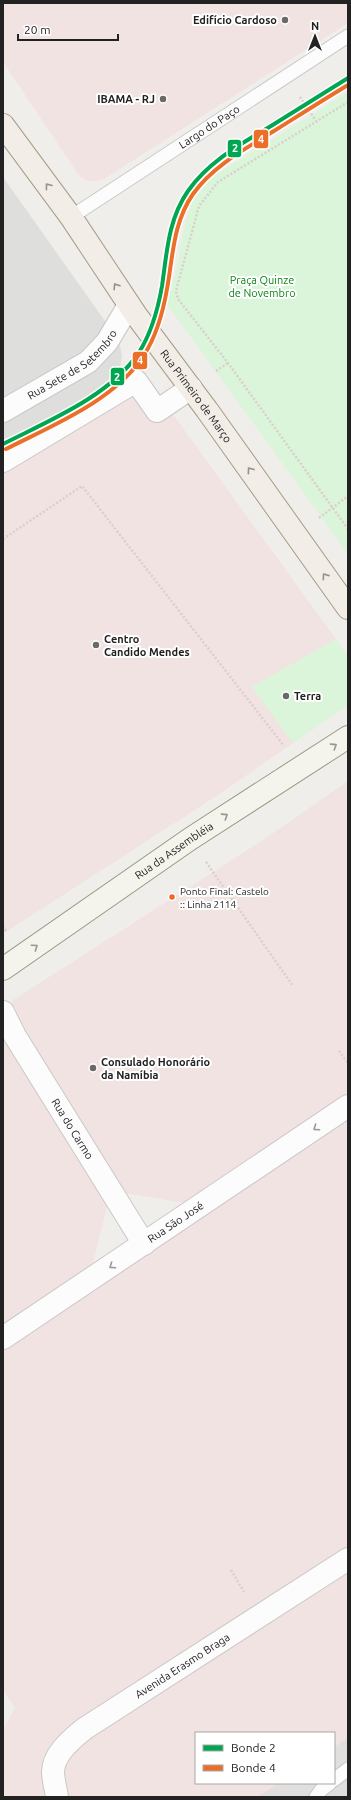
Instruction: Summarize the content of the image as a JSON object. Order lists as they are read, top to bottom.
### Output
{
  "streets": {
    "main road": ["Rua Primeiro de Março"],
    "street": [
      "Rua Sete de Setembro",
      "Rua da Assembléia",
      "Rua do Carmo",
      "Rua São José",
      "Avenida Erasmo Braga"
    ],
    "lane": ["Largo do Paço"]
  },
  "crossings": [
    ["Largo do Paço", "Rua Primeiro de Março"],
    ["Rua Sete de Setembro", "Rua Primeiro de Março"],
    ["Rua do Carmo", "Rua São José"]
  ],
  "one_way": ["Rua Primeiro de Março", "Rua da Assembléia", "Rua São José"],
  "parks": ["Praça Quinze de Novembro"],
  "places": [
    "Edifício Cardoso",
    "IBAMA - RJ",
    "Centro Candido Mendes",
    "Terra",
    "Ponto Final: Castelo :: Linha 2114",
    "Consulado Honorário da Namíbia"
  ],
  "lines": ["tram line 2", "tram line 4"],
  "legend": ["Bonde 2", "Bonde 4"],
  "scale_bar": "20 m",
  "north": "top"
}
